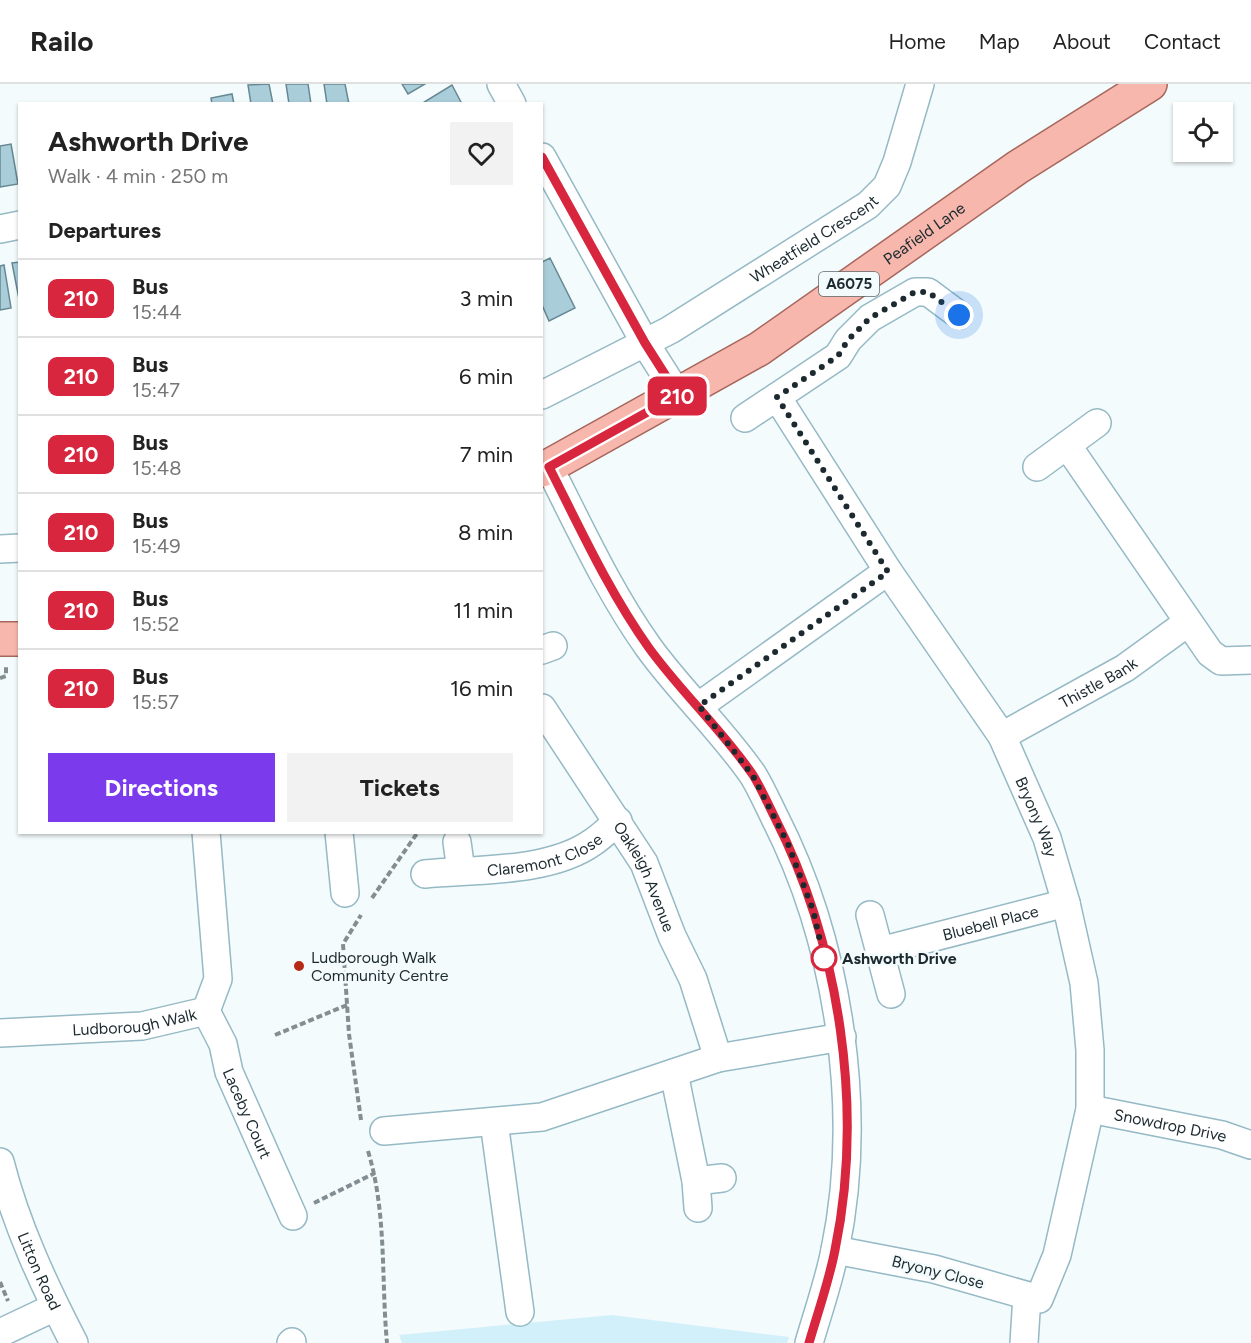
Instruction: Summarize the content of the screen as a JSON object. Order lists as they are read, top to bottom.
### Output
{
  "streets": {
    "main road": ["Peafield Lane", "A6075"],
    "street": [
      "Wheatfield Crescent",
      "Thistle Bank",
      "Bryony Way",
      "Claremont Close",
      "Oakleigh Avenue",
      "Bluebell Place",
      "Ludborough Walk",
      "Laceby Court",
      "Snowdrop Drive",
      "Litton Road",
      "Bryony Close"
    ]
  },
  "crossings": [
    ["Thistle Bank", "Bryony Way"],
    ["Bryony Way", "Bluebell Place"],
    ["Bryony Way", "Snowdrop Drive"],
    ["Bryony Way", "Bryony Close"],
    ["Claremont Close", "Oakleigh Avenue"],
    ["Ludborough Walk", "Laceby Court"]
  ],
  "places": ["Ashworth Drive", "Ludborough Walk Community Centre"],
  "lines": ["bus line 210"],
  "page": {
    "header": "Railo",
    "nav": [
      "Home",
      "Map",
      "About",
      "Contact"
    ],
    "on_map": "210",
    "heading": [
      ["Ashworth Drive", "Walk · 4 min · 250 m"],
      "Departures"
    ],
    "list": [
      {
        "mark": "210",
        "name": "Bus",
        "note": "15:44",
        "value": "3 min"
      },
      {
        "mark": "210",
        "name": "Bus",
        "note": "15:47",
        "value": "6 min"
      },
      {
        "mark": "210",
        "name": "Bus",
        "note": "15:48",
        "value": "7 min"
      },
      {
        "mark": "210",
        "name": "Bus",
        "note": "15:49",
        "value": "8 min"
      },
      {
        "mark": "210",
        "name": "Bus",
        "note": "15:52",
        "value": "11 min"
      },
      {
        "mark": "210",
        "name": "Bus",
        "note": "15:57",
        "value": "16 min"
      }
    ],
    "buttons": ["Directions", "Tickets"]
  }
}
